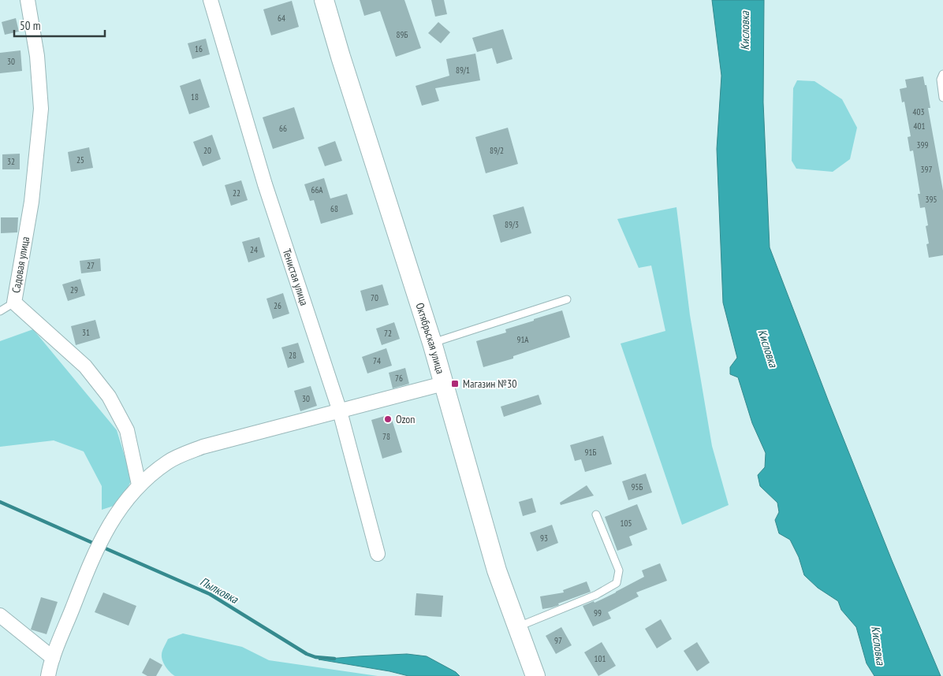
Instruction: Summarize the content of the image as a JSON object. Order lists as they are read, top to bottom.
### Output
{
  "streets": {
    "street": ["Садовая улица", "Тенистая улица", "Октябрьская улица"]
  },
  "water": ["Кисловка", "Пылковка"],
  "places": {
    "transit": ["Магазин №30"],
    "other": ["Ozon"]
  },
  "house_numbers": [
    "64",
    "89Б",
    "16",
    "30",
    "89/1",
    "18",
    "403",
    "401",
    "66",
    "399",
    "20",
    "89/2",
    "25",
    "32",
    "397",
    "66А",
    "22",
    "395",
    "68",
    "89/3",
    "24",
    "27",
    "29",
    "70",
    "26",
    "31",
    "72",
    "91А",
    "28",
    "74",
    "76",
    "30",
    "78",
    "91Б",
    "95Б",
    "105",
    "93",
    "99",
    "97",
    "101"
  ],
  "scale_bar": "50 m"
}
